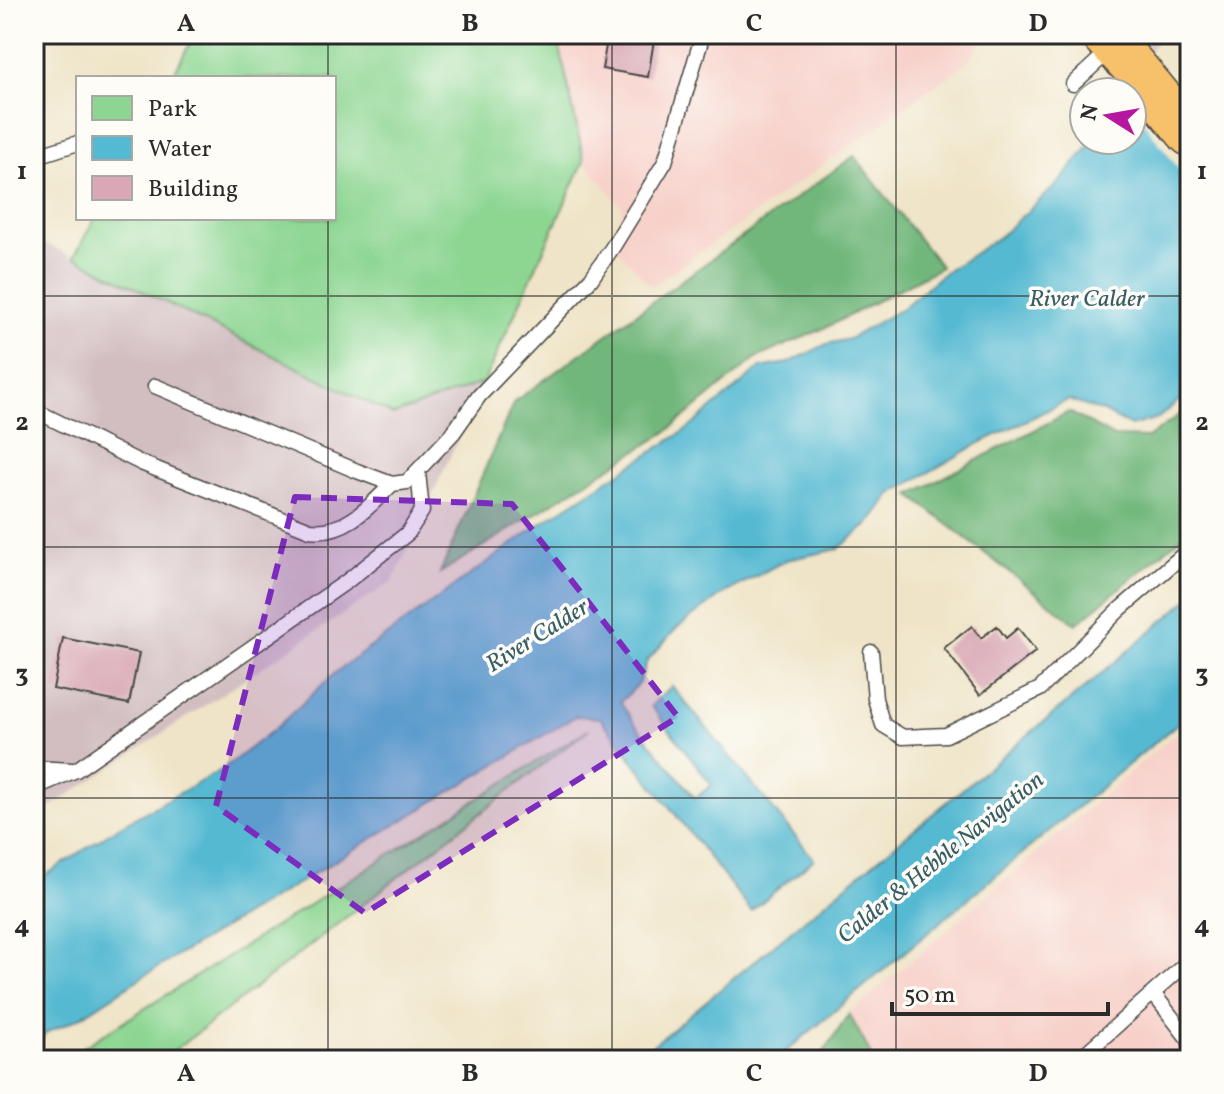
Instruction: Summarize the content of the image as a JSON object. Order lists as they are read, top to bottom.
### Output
{
  "water": ["River Calder", "Calder & Hebble Navigation"],
  "legend": ["Park", "Water", "Building"],
  "scale_bar": "50 m",
  "north": "left",
  "grid": {
    "columns": [
      "A",
      "B",
      "C",
      "D"
    ],
    "rows": [
      "1",
      "2",
      "3",
      "4"
    ]
  }
}
